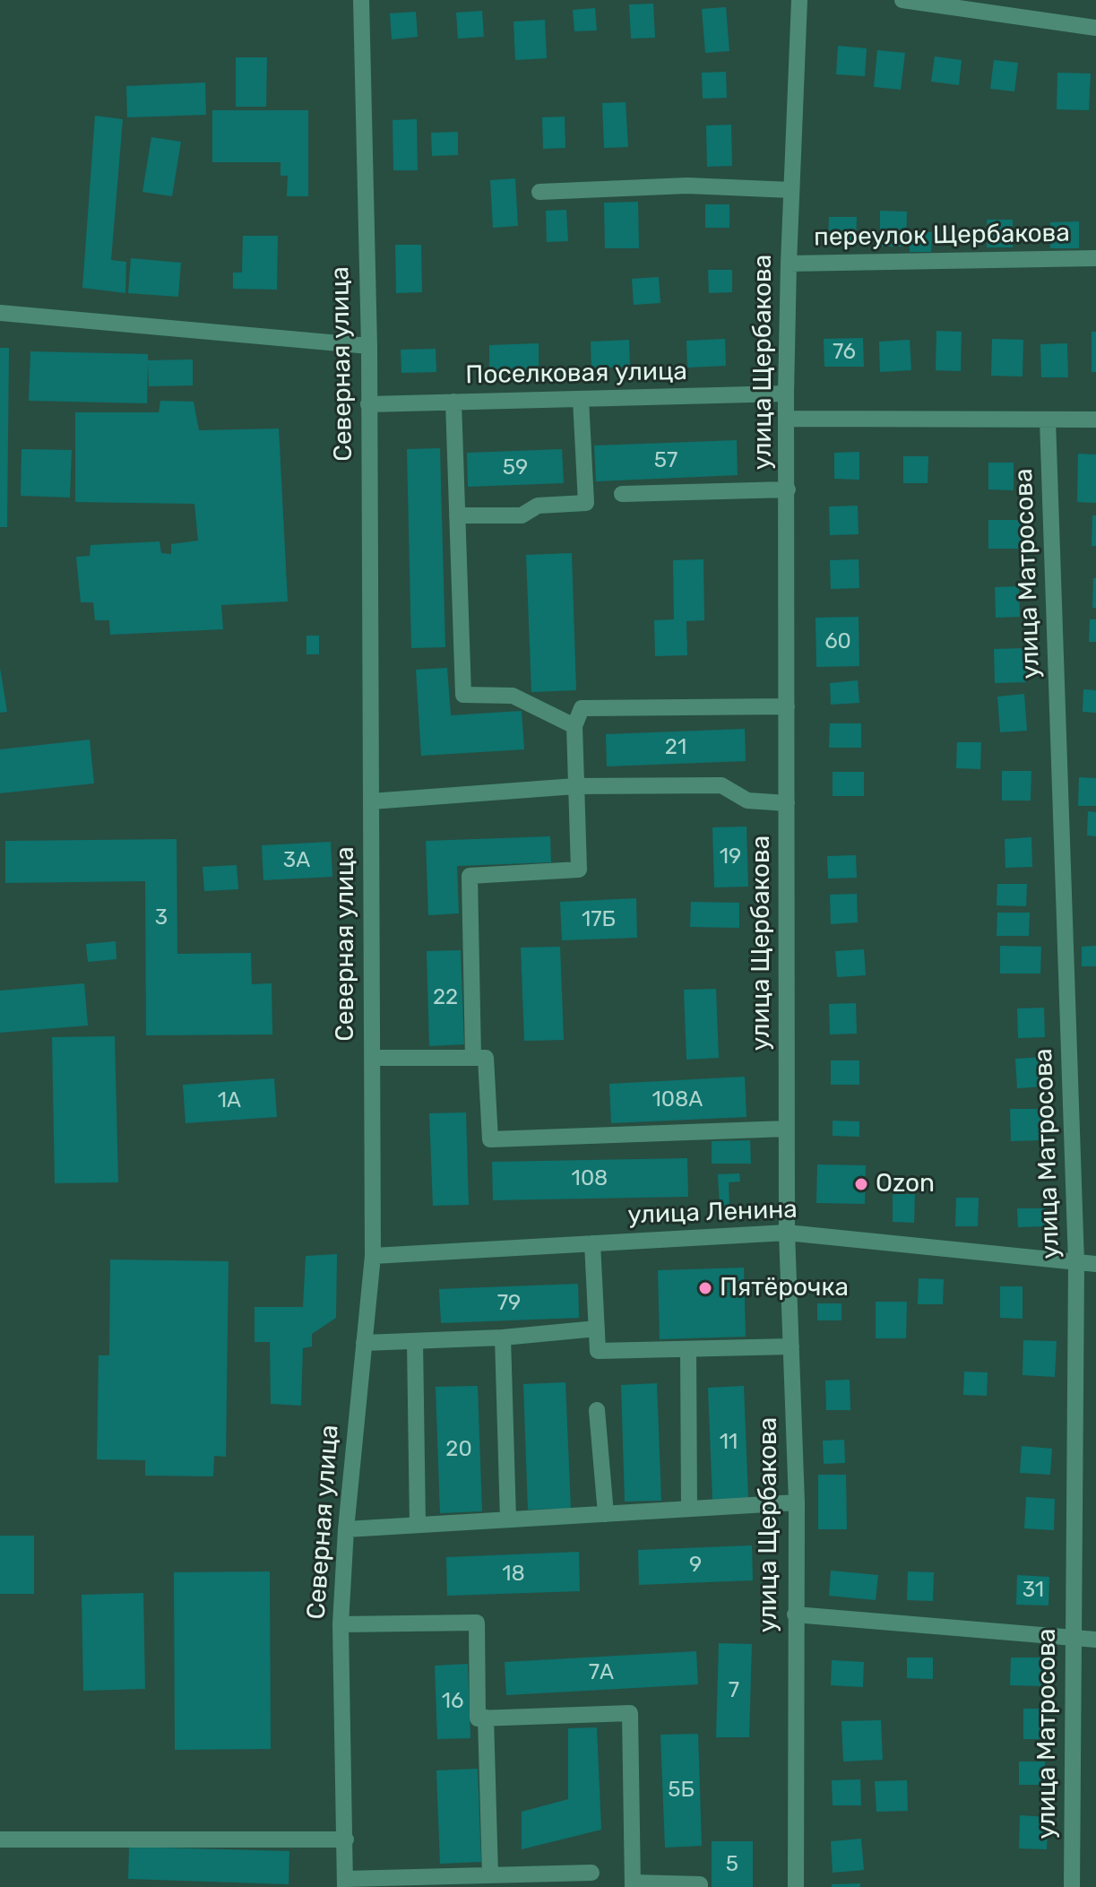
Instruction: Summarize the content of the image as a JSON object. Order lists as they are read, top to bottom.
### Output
{
  "streets": {
    "street": [
      "переулок Щербакова",
      "улица Щербакова",
      "Северная улица",
      "Поселковая улица",
      "улица Матросова",
      "улица Ленина"
    ]
  },
  "crossings": [
    ["переулок Щербакова", "улица Щербакова"],
    ["улица Щербакова", "Поселковая улица"],
    ["улица Щербакова", "улица Ленина"],
    ["Северная улица", "Поселковая улица"],
    ["Северная улица", "улица Ленина"],
    ["улица Матросова", "улица Ленина"]
  ],
  "places": ["Ozon", "Пятёрочка"],
  "house_numbers": [
    "76",
    "57",
    "59",
    "60",
    "21",
    "19",
    "3А",
    "3",
    "17Б",
    "22",
    "108А",
    "1А",
    "108",
    "79",
    "11",
    "20",
    "9",
    "18",
    "31",
    "7А",
    "7",
    "16",
    "5Б",
    "5"
  ]
}
